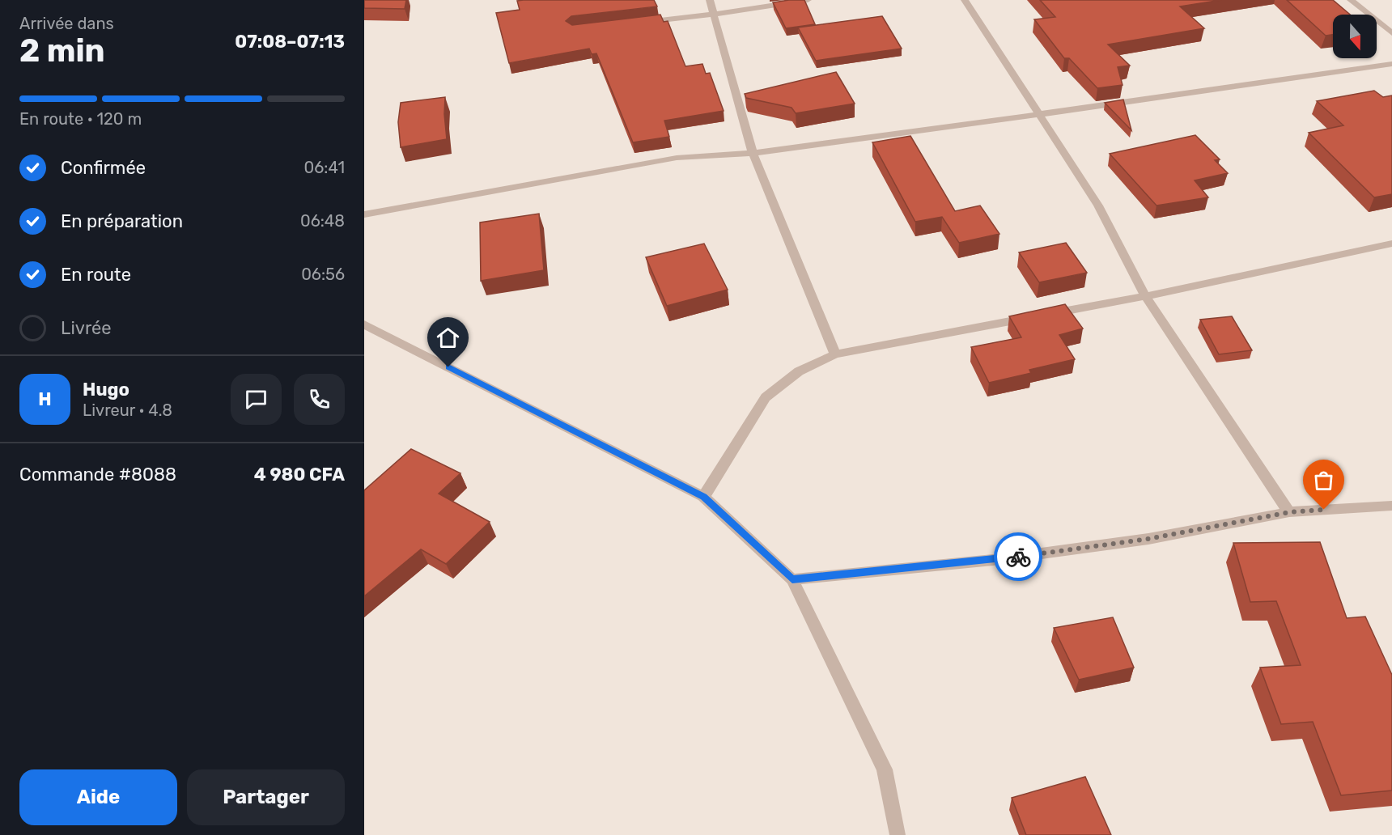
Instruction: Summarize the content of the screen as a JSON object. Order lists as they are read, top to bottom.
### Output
{
  "north": "bottom",
  "page": {
    "heading": ["2 min", "Arrivée dans", "07:08–07:13"],
    "panel": [
      "Hugo",
      "Livreur · 4.8",
      "Commande #8088",
      "4 980 CFA"
    ],
    "bar": "En route · 120 m",
    "list": [
      ["Confirmée", "06:41"],
      ["En préparation", "06:48"],
      ["En route", "06:56"],
      "Livrée"
    ],
    "round": "H",
    "buttons": ["Aide", "Partager"]
  }
}
